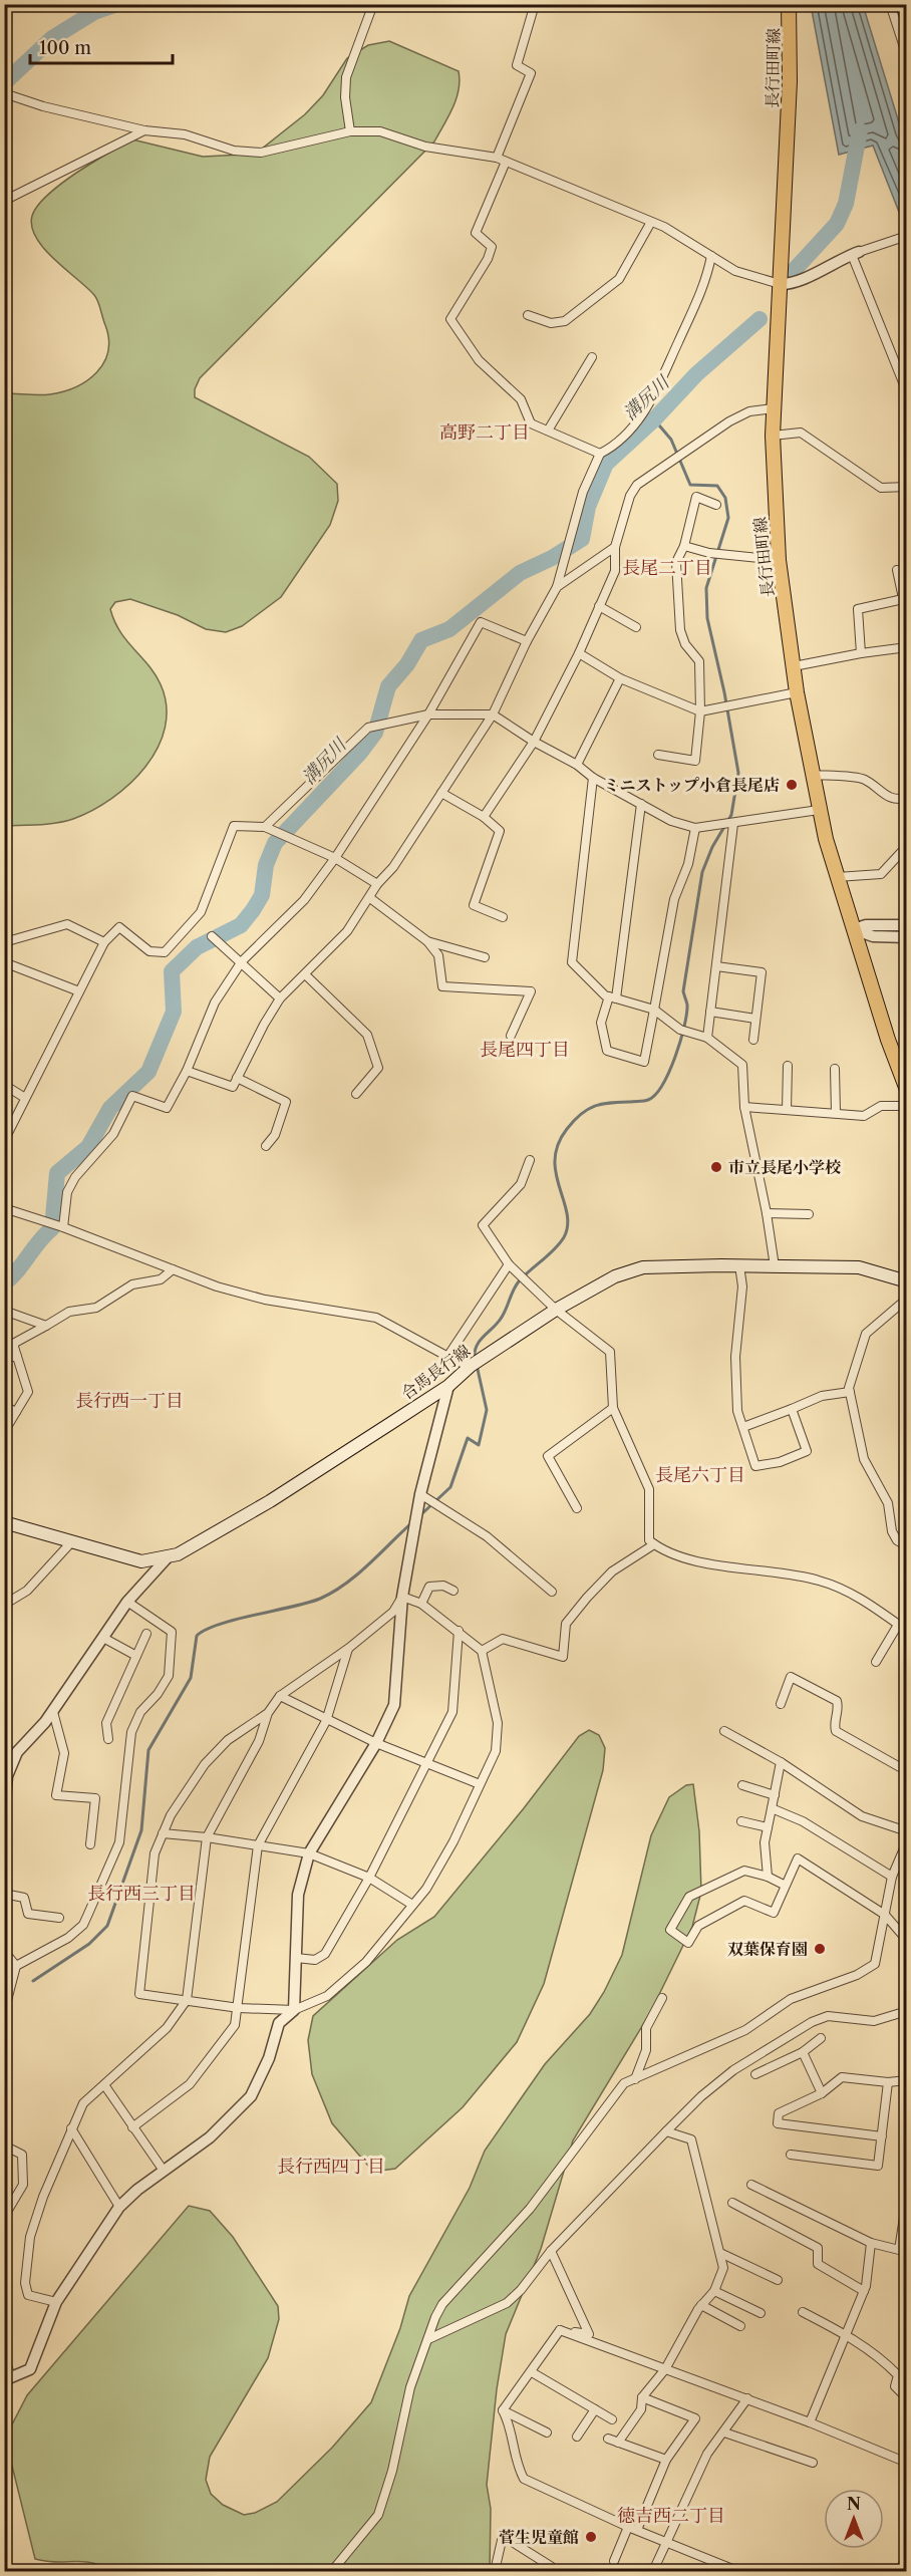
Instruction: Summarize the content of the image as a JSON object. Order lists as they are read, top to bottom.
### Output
{
  "streets": {
    "main road": ["長行田町線", "合馬長行線"]
  },
  "districts": [
    "高野二丁目",
    "長尾二丁目",
    "長尾四丁目",
    "長行西一丁目",
    "長尾六丁目",
    "長行西三丁目",
    "長行西四丁目",
    "徳吉西二丁目"
  ],
  "water": ["溝尻川"],
  "places": [
    "ミニストップ小倉長尾店",
    "市立長尾小学校",
    "双葉保育園",
    "菅生児童館"
  ],
  "scale_bar": "100 m",
  "north": "top"
}
